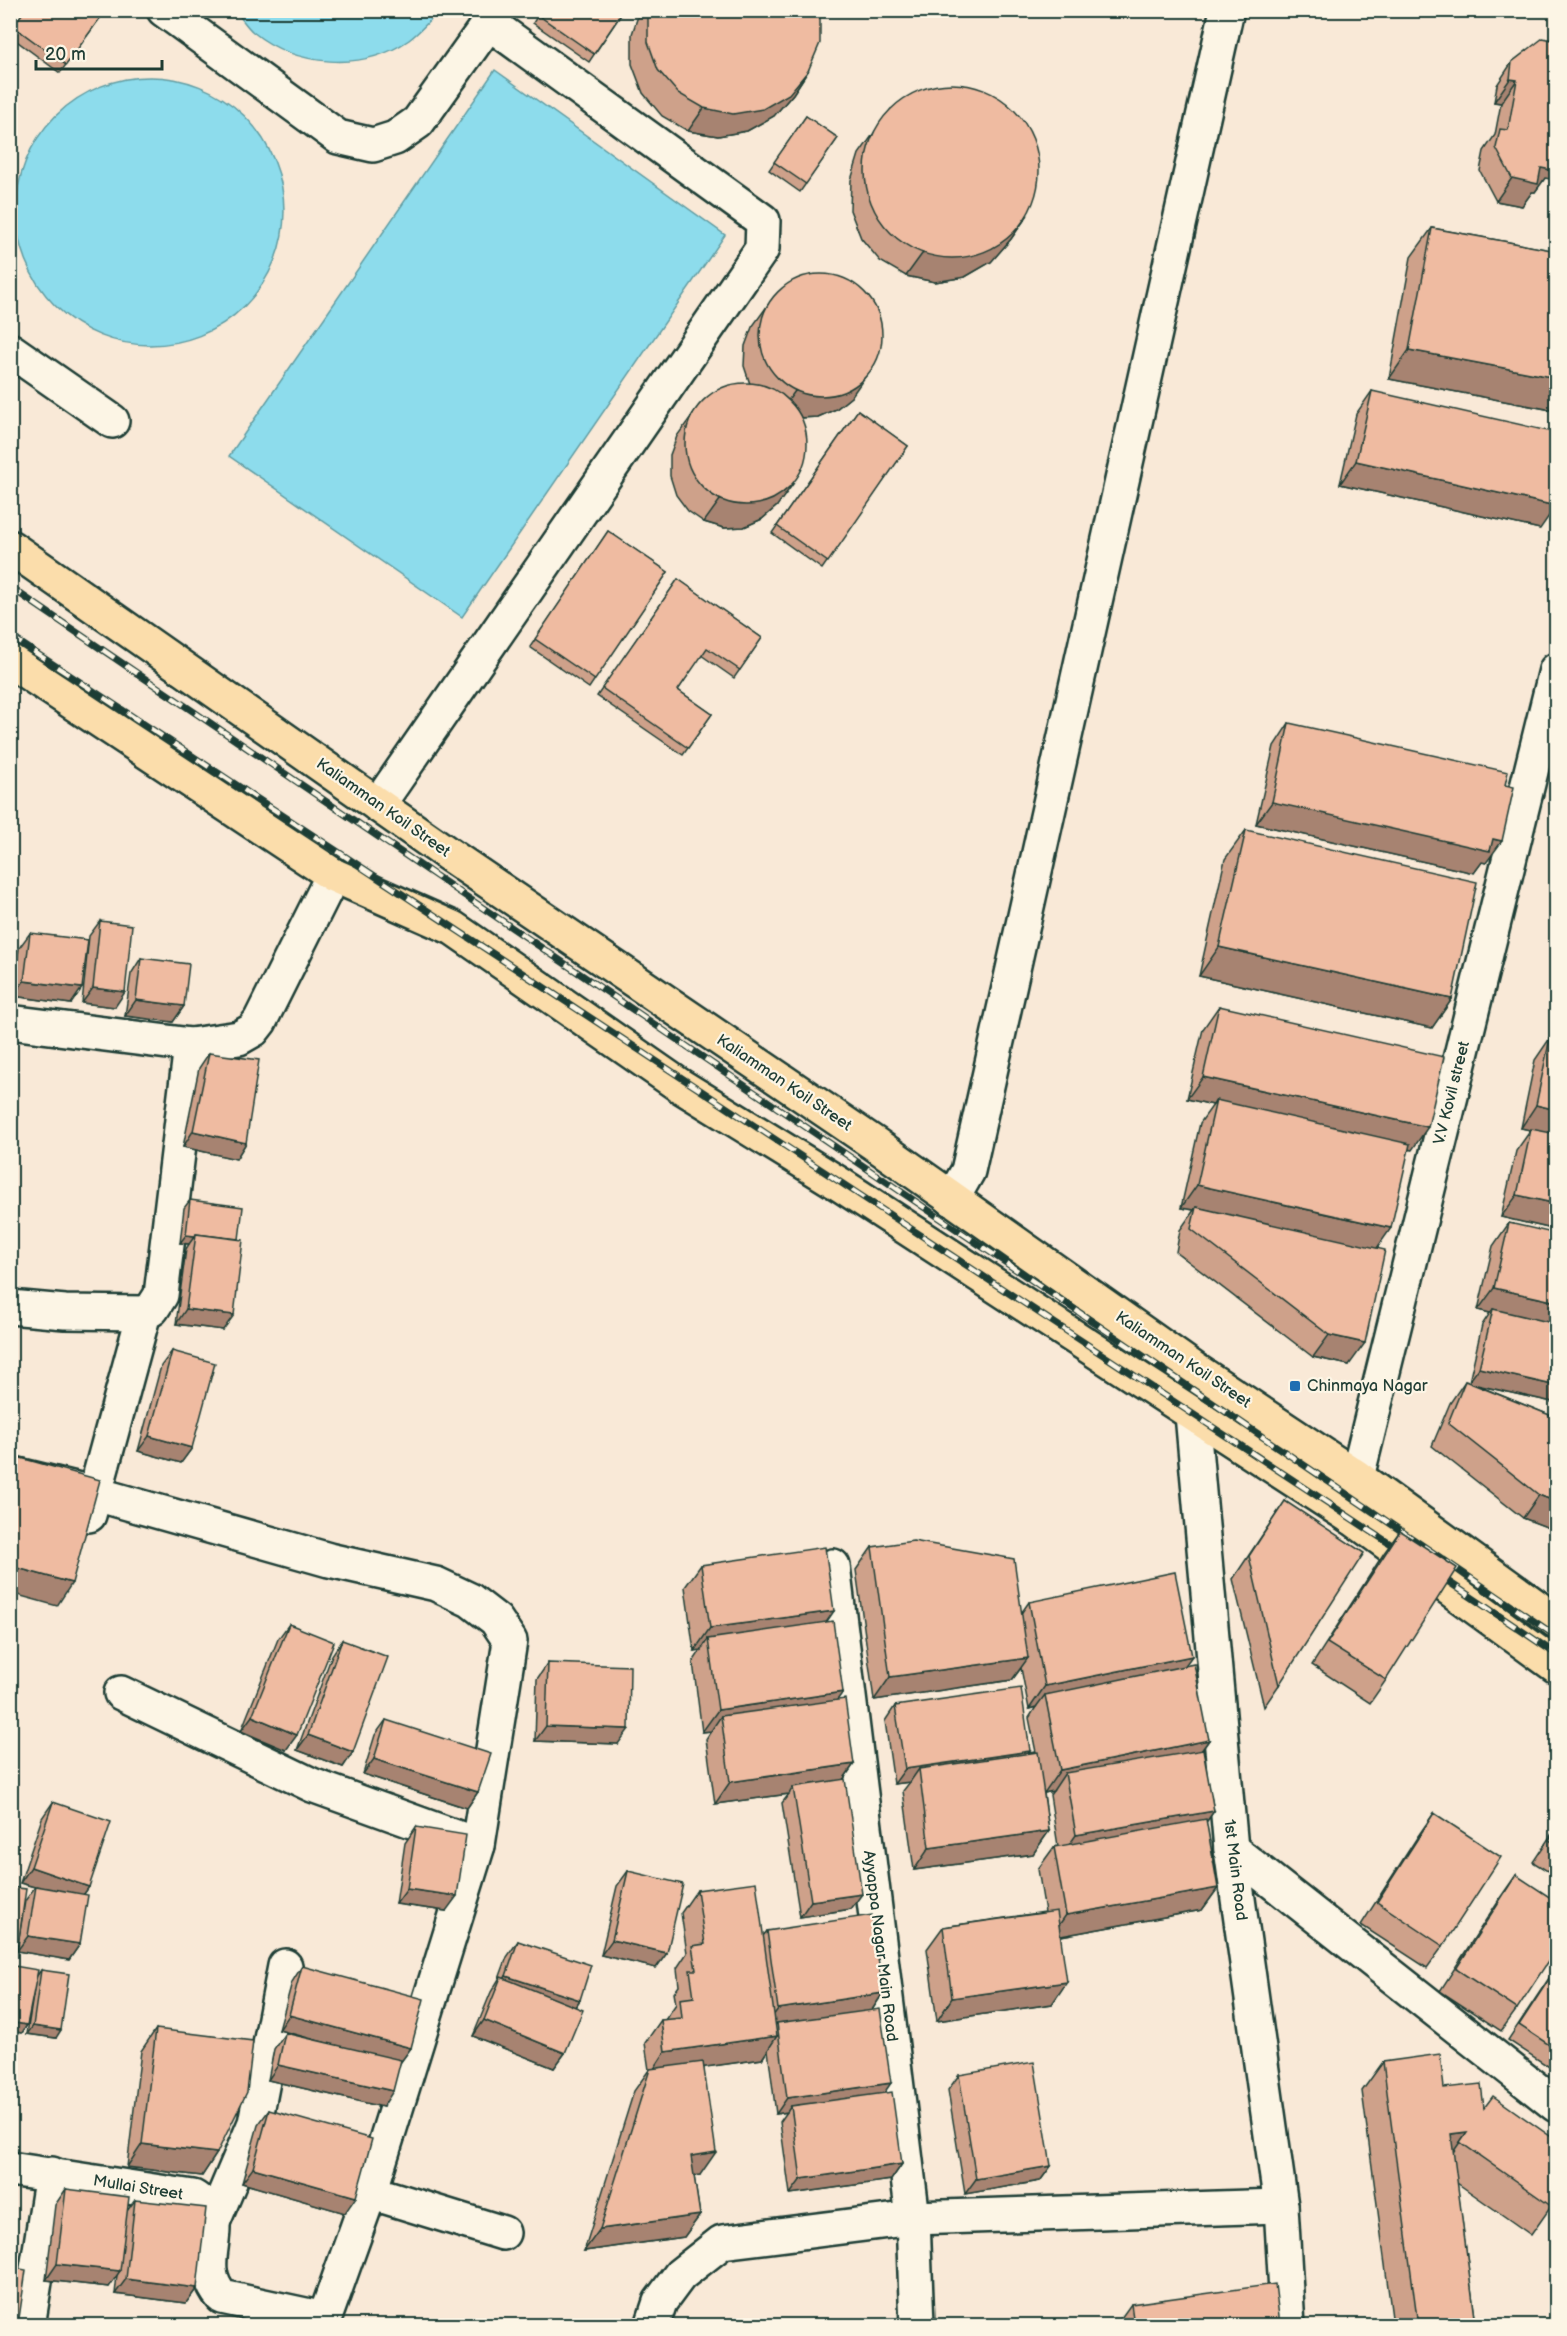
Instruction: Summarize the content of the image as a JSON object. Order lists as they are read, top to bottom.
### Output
{
  "streets": {
    "main road": ["Kaliamman Koil Street"],
    "street": [
      "V.V Kovil street",
      "1st Main Road",
      "Ayyappa Nagar Main Road",
      "Mullai Street"
    ]
  },
  "crossings": [
    ["Kaliamman Koil Street", "V.V Kovil street"]
  ],
  "places": {
    "transit": ["Chinmaya Nagar"]
  },
  "scale_bar": "20 m"
}
